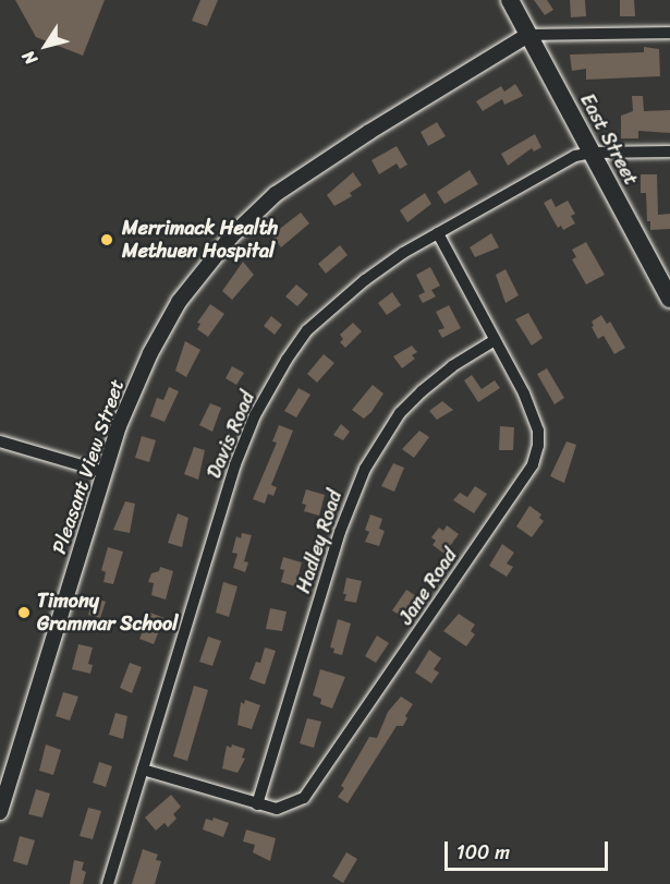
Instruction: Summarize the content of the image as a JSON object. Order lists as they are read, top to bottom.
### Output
{
  "streets": {
    "main road": ["East Street"],
    "street": [
      "Davis Road",
      "Pleasant View Street",
      "Hadley Road",
      "Jane Road"
    ]
  },
  "crossings": [
    ["East Street", "Davis Road"],
    ["East Street", "Pleasant View Street"],
    ["Davis Road", "Jane Road"],
    ["Hadley Road", "Jane Road"]
  ],
  "places": ["Merrimack Health Methuen Hospital", "Timony Grammar School"],
  "scale_bar": "100 m",
  "north": "bottom left"
}
